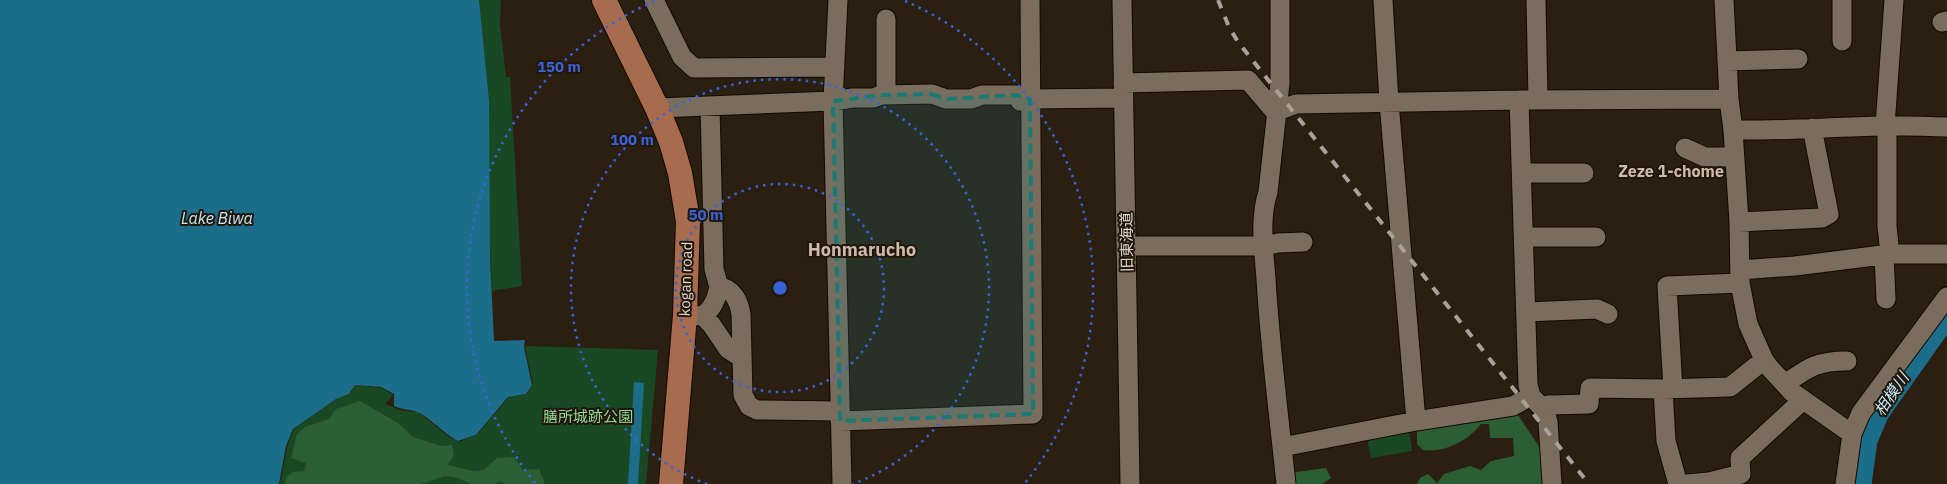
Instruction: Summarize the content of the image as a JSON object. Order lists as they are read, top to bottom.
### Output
{
  "streets": {
    "main road": ["kogan road"],
    "street": ["旧東海道"]
  },
  "districts": ["Zeze 1-chome", "Honmarucho"],
  "water": ["Lake Biwa", "相模川"],
  "parks": ["膳所城跡公園"],
  "rings": ["150 m", "100 m", "50 m"]
}
